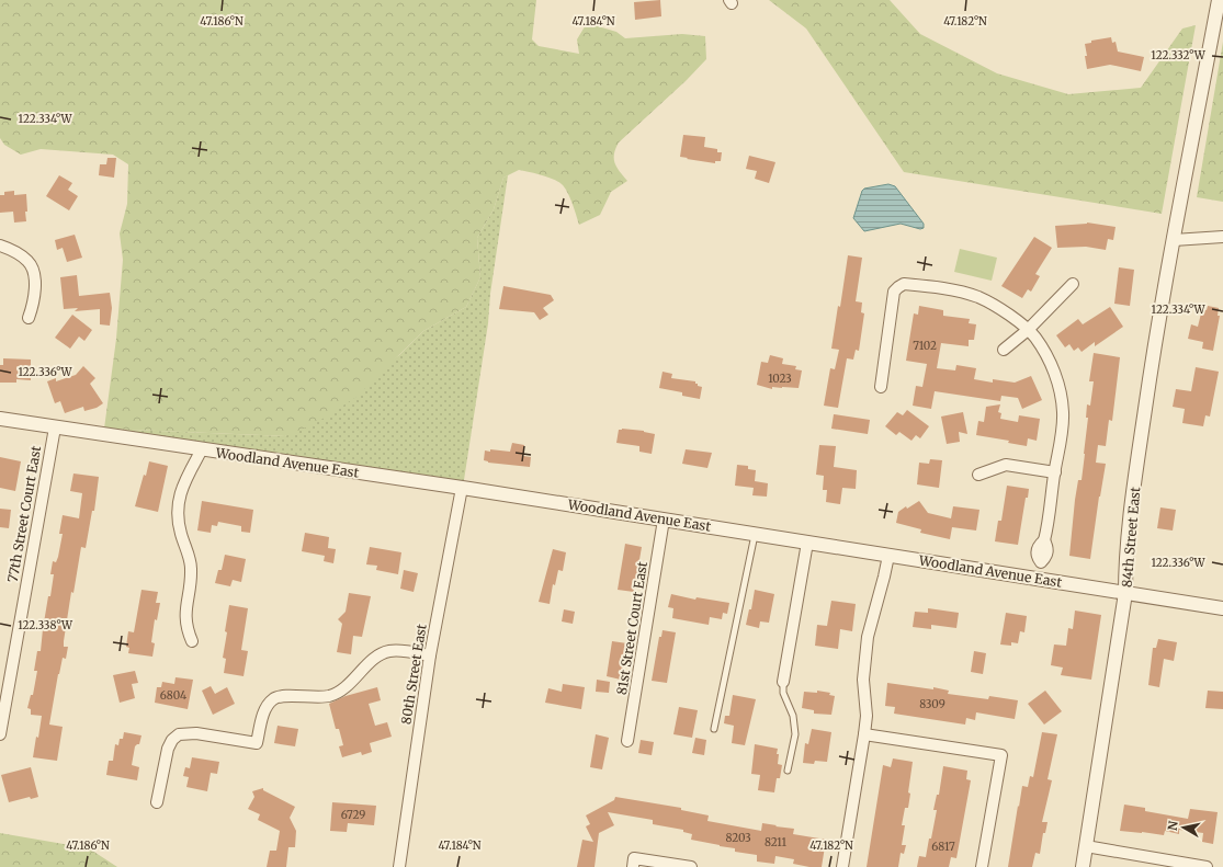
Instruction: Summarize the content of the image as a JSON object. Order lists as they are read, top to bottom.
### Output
{
  "streets": {
    "street": [
      "Woodland Avenue East",
      "77th Street Court East",
      "84th Street East",
      "81st Street Court East",
      "80th Street East"
    ]
  },
  "crossings": [
    ["Woodland Avenue East", "77th Street Court East"],
    ["Woodland Avenue East", "84th Street East"],
    ["Woodland Avenue East", "81st Street Court East"],
    ["Woodland Avenue East", "80th Street East"]
  ],
  "house_numbers": [
    "7102",
    "1023",
    "6804",
    "8309",
    "6729",
    "8203",
    "8211",
    "6817"
  ],
  "north": "left",
  "coordinates": [
    "47.186°N",
    "47.184°N",
    "47.182°N",
    "122.332°W",
    "122.334°W",
    "122.336°W",
    "122.338°W"
  ]
}
